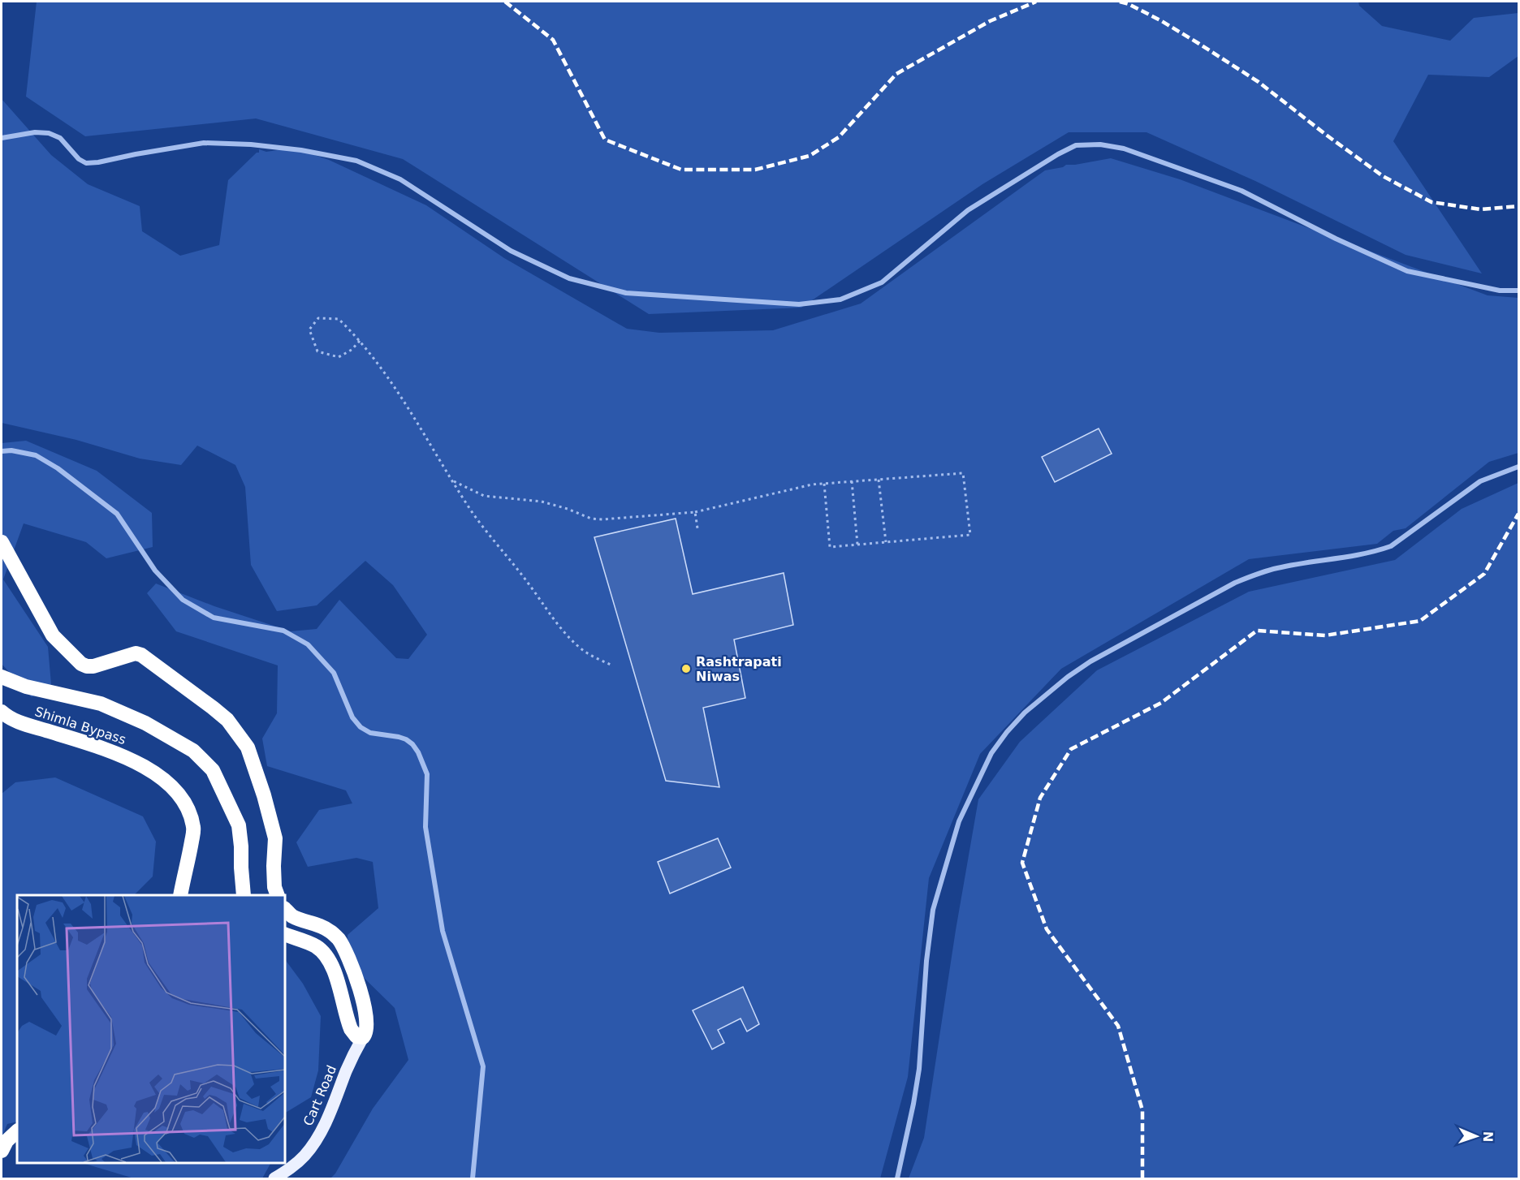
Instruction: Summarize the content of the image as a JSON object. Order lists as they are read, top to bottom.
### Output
{
  "streets": {
    "highway": ["Shimla Bypass"],
    "main road": ["Cart Road"]
  },
  "places": ["Rashtrapati Niwas"],
  "north": "right"
}
